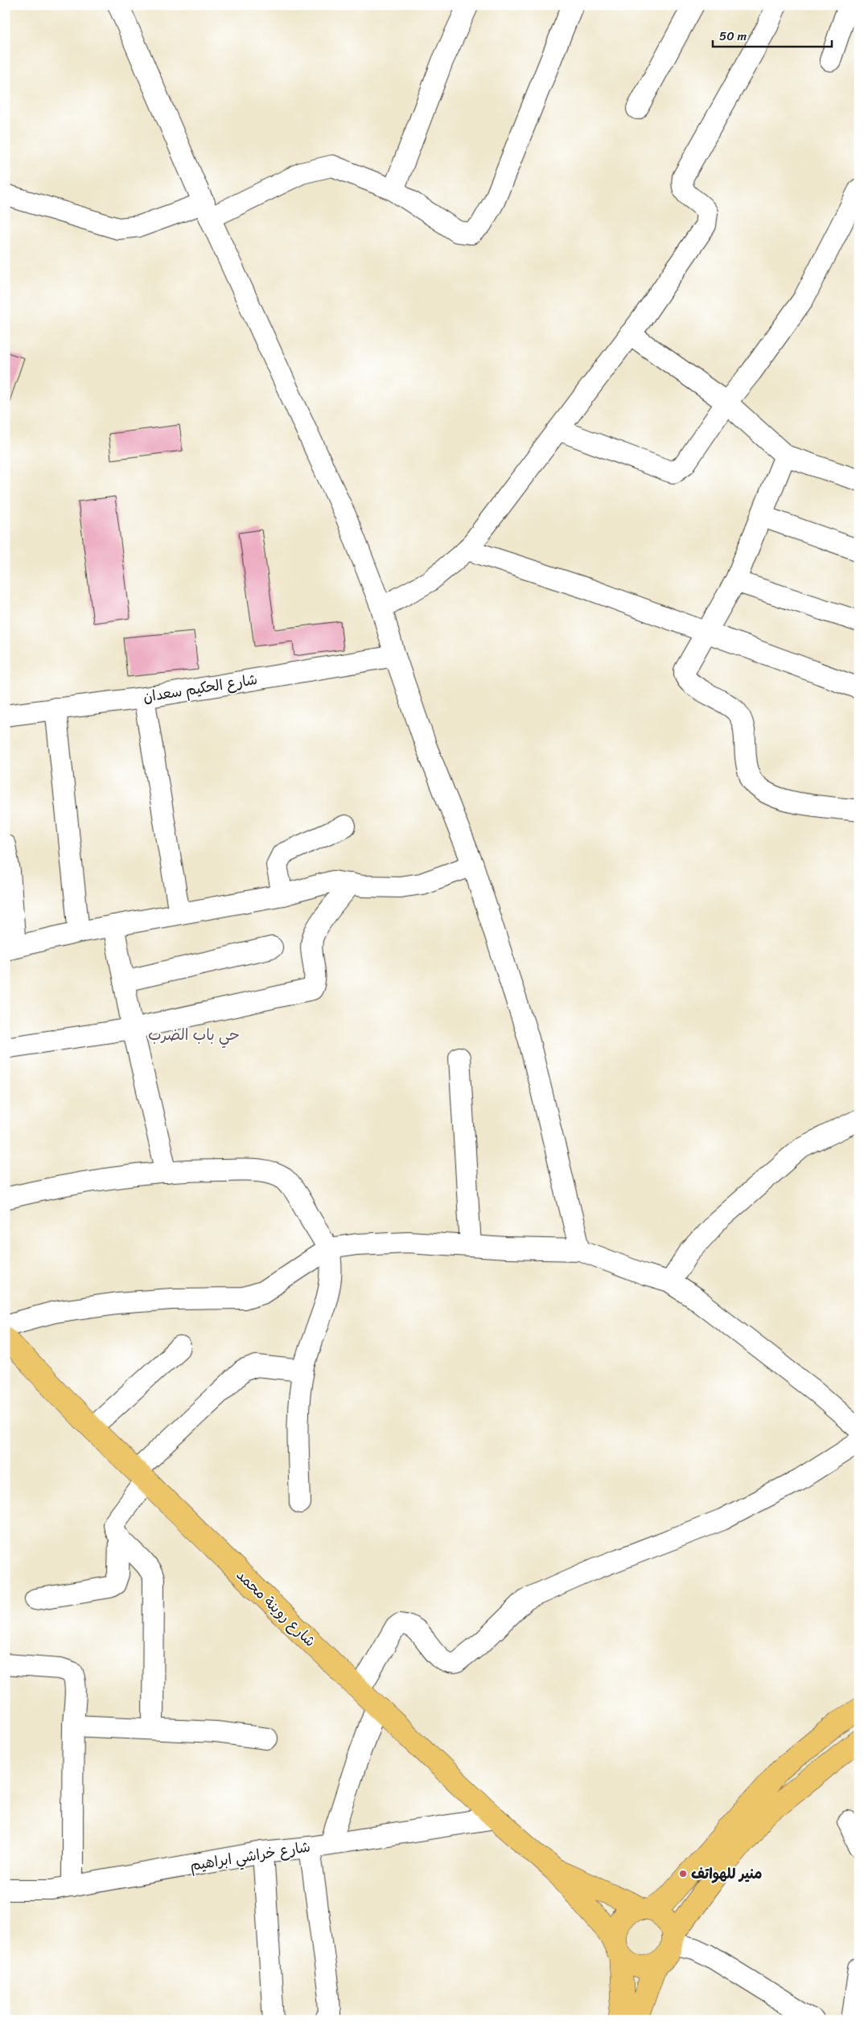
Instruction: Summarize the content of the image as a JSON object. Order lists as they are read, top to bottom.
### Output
{
  "streets": {
    "main road": ["شارع روينة محمد"],
    "street": ["شارع الحكيم سعدان", "شارع خراشي ابراهيم"]
  },
  "crossings": [
    ["شارع روينة محمد", "شارع خراشي ابراهيم"]
  ],
  "districts": ["حي باب الضرب"],
  "places": ["منير للهواتف"],
  "scale_bar": "50 m"
}
